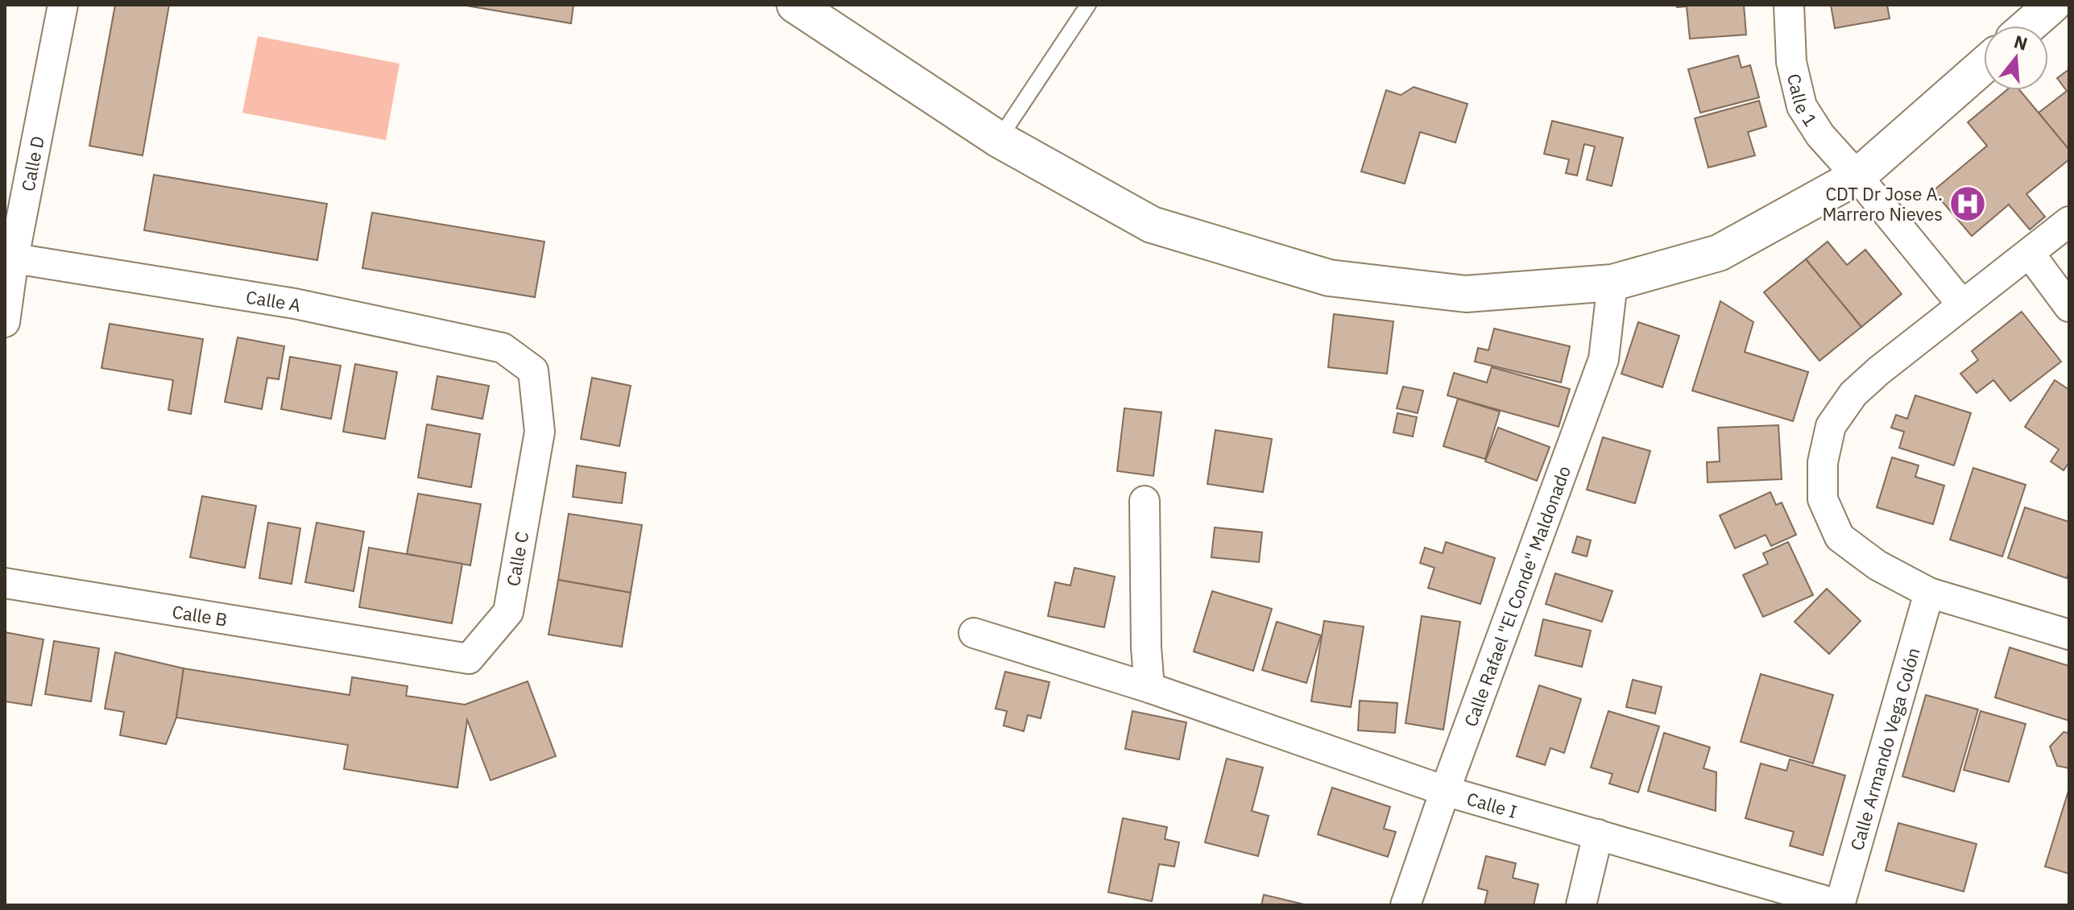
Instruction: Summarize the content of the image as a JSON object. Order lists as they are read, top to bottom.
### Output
{
  "streets": {
    "street": [
      "Calle 1",
      "Calle D",
      "Calle A",
      "Calle C",
      "Calle Rafael \"El Conde\" Maldonado",
      "Calle B",
      "Calle Armando Vega Colón",
      "Calle I"
    ]
  },
  "crossings": [
    ["Calle D", "Calle A"],
    ["Calle A", "Calle C"],
    ["Calle C", "Calle B"],
    ["Calle Rafael \"El Conde\" Maldonado", "Calle I"],
    ["Calle Armando Vega Colón", "Calle I"]
  ],
  "places": {
    "hospital": ["CDT Dr Jose A. Marrero Nieves"]
  },
  "north": "top"
}
